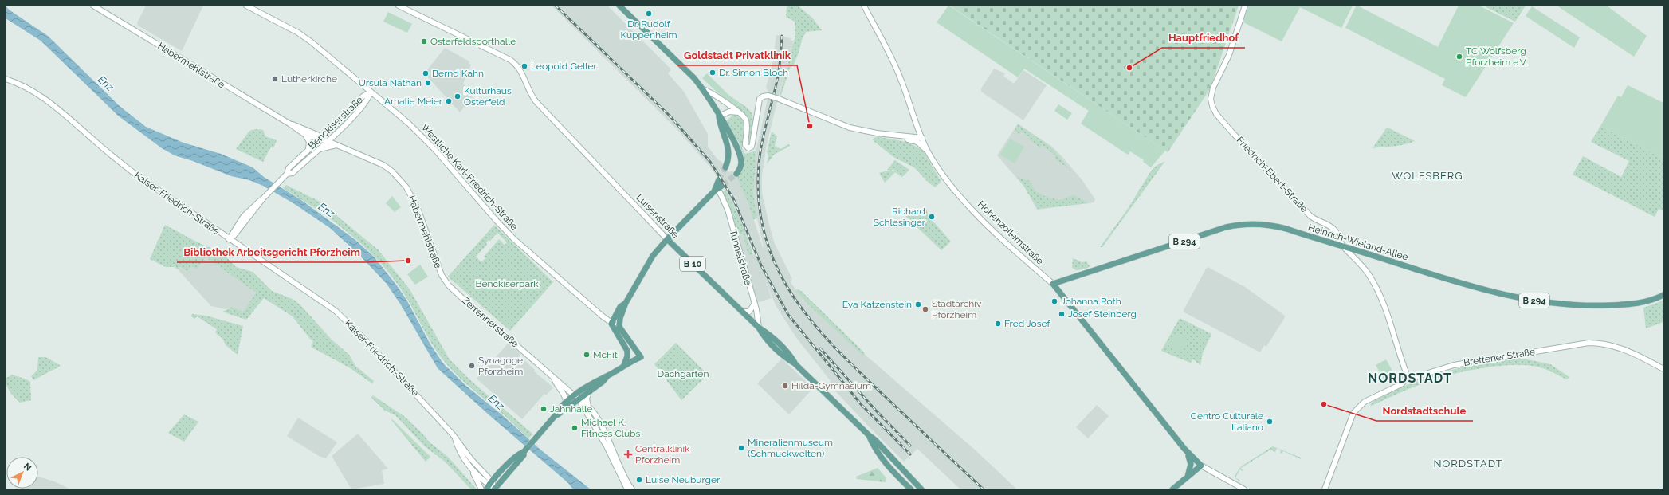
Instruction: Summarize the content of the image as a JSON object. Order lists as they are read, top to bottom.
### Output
{
  "streets": {
    "main road": [
      "Habermehlstraße",
      "Benckiserstraße",
      "Friedrich-Ebert-Straße",
      "Westliche Karl-Friedrich-Straße",
      "Kaiser-Friedrich-Straße",
      "Luisenstraße",
      "Hohenzollernstraße",
      "B 294",
      "Heinrich-Wieland-Allee",
      "Tunnelstraße",
      "B 10",
      "Zerrennerstraße",
      "Brettener Straße"
    ]
  },
  "crossings": [
    ["Habermehlstraße", "Benckiserstraße"],
    ["Habermehlstraße", "Zerrennerstraße"],
    ["Benckiserstraße", "Westliche Karl-Friedrich-Straße"],
    ["Friedrich-Ebert-Straße", "Heinrich-Wieland-Allee"],
    ["Friedrich-Ebert-Straße", "Brettener Straße"],
    ["Luisenstraße", "Tunnelstraße"],
    ["Hohenzollernstraße", "Heinrich-Wieland-Allee"]
  ],
  "districts": ["WOLFSBERG", "NORDSTADT", "NORDSTADT"],
  "water": ["Enz"],
  "parks": ["Benckiserpark", "Dachgarten"],
  "places": {
    "other": [
      "Dr. Rudolf Kuppenheim",
      "Osterfeldsporthalle",
      "TC Wolfsberg Pforzheim e.V.",
      "Leopold Geller",
      "Hauptfriedhof",
      "Dr. Simon Bloch",
      "Bernd Kahn",
      "Lutherkirche",
      "Ursula Nathan",
      "Kulturhaus Osterfeld",
      "Amalie Meier",
      "Goldstadt Privatklinik",
      "Richard Schlesinger",
      "Bibliothek Arbeitsgericht Pforzheim",
      "Johanna Roth",
      "Eva Katzenstein",
      "Stadtarchiv Pforzheim",
      "Josef Steinberg",
      "Fred Josef",
      "McFit",
      "Synagoge Pforzheim",
      "Hilda-Gymnasium",
      "Nordstadtschule",
      "Jahnhalle",
      "Centro Culturale Italiano",
      "Michael K. Fitness Clubs",
      "Mineralienmuseum (Schmuckwelten)",
      "Luise Neuburger"
    ],
    "health": ["Centralklinik Pforzheim"]
  },
  "north": "top right"
}
